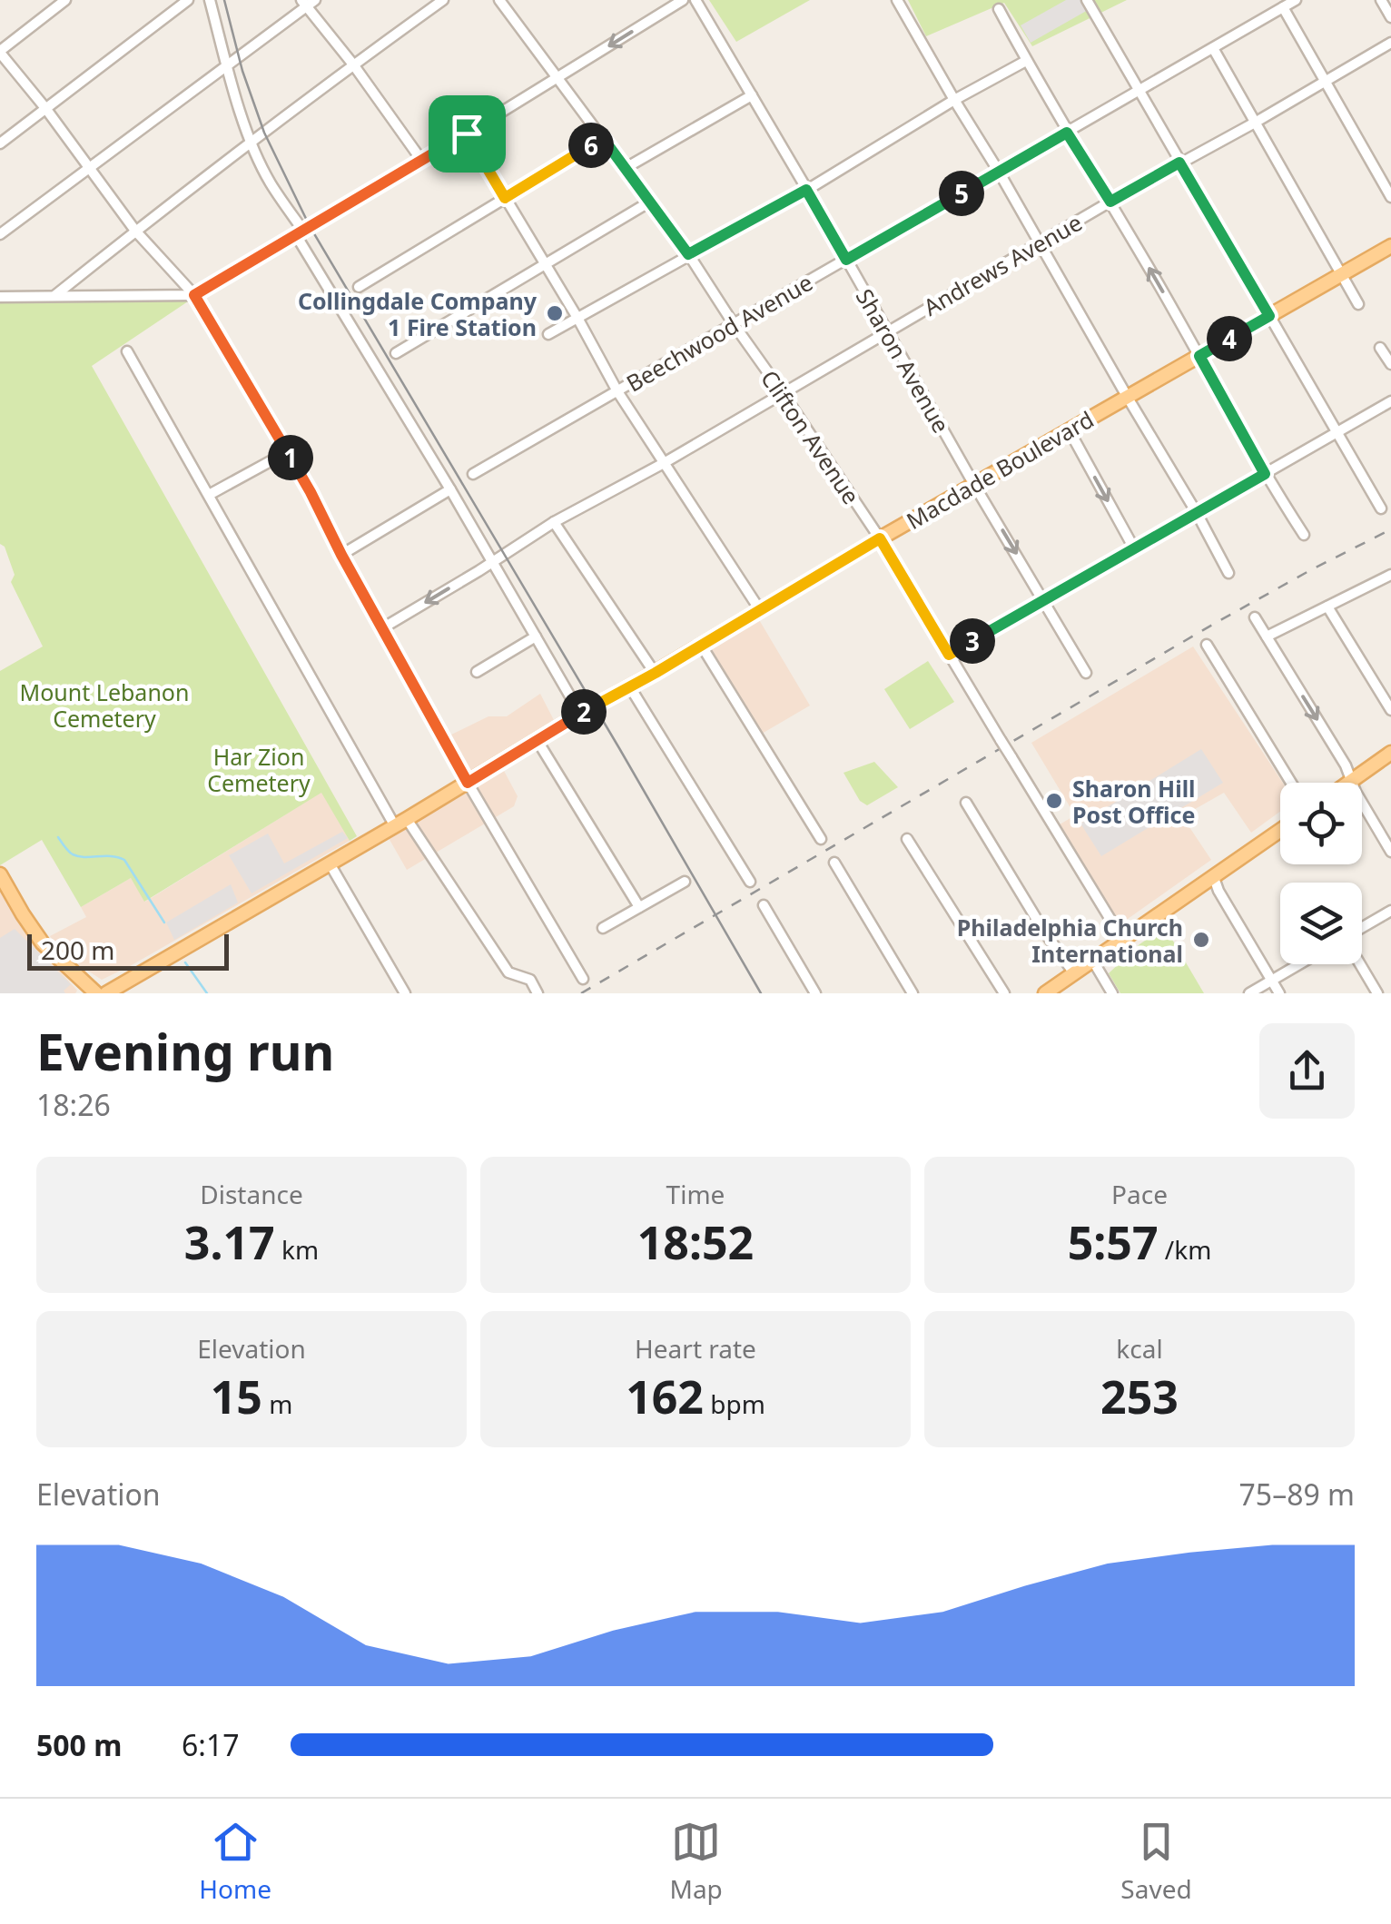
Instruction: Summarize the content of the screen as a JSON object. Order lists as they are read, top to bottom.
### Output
{
  "streets": {
    "main road": ["Macdade Boulevard"],
    "street": [
      "Andrews Avenue",
      "Beechwood Avenue",
      "Sharon Avenue",
      "Clifton Avenue"
    ]
  },
  "crossings": [
    ["Andrews Avenue", "Sharon Avenue"],
    ["Andrews Avenue", "Clifton Avenue"],
    ["Beechwood Avenue", "Sharon Avenue"],
    ["Beechwood Avenue", "Clifton Avenue"],
    ["Sharon Avenue", "Macdade Boulevard"],
    ["Clifton Avenue", "Macdade Boulevard"]
  ],
  "parks": ["Mount Lebanon Cemetery", "Har Zion Cemetery"],
  "places": ["Collingdale Company 1 Fire Station", "Sharon Hill Post Office", "Philadelphia Church International"],
  "scale_bar": "200 m",
  "page": {
    "pins": [
      "6",
      "5",
      "4",
      "1",
      "3",
      "2"
    ],
    "scale": "200 m",
    "heading": ["Evening run", "18:26"],
    "stats": [
      ["Distance", "3.17 km"],
      ["Time", "18:52"],
      ["Pace", "5:57 /km"],
      ["Elevation", "15 m"],
      ["Heart rate", "162 bpm"],
      ["kcal", "253"]
    ],
    "chart": ["Elevation", "75–89 m"],
    "list": [
      {
        "name": "500 m",
        "note": "6:17"
      }
    ],
    "tabs": ["Home", "Map", "Saved"]
  }
}
